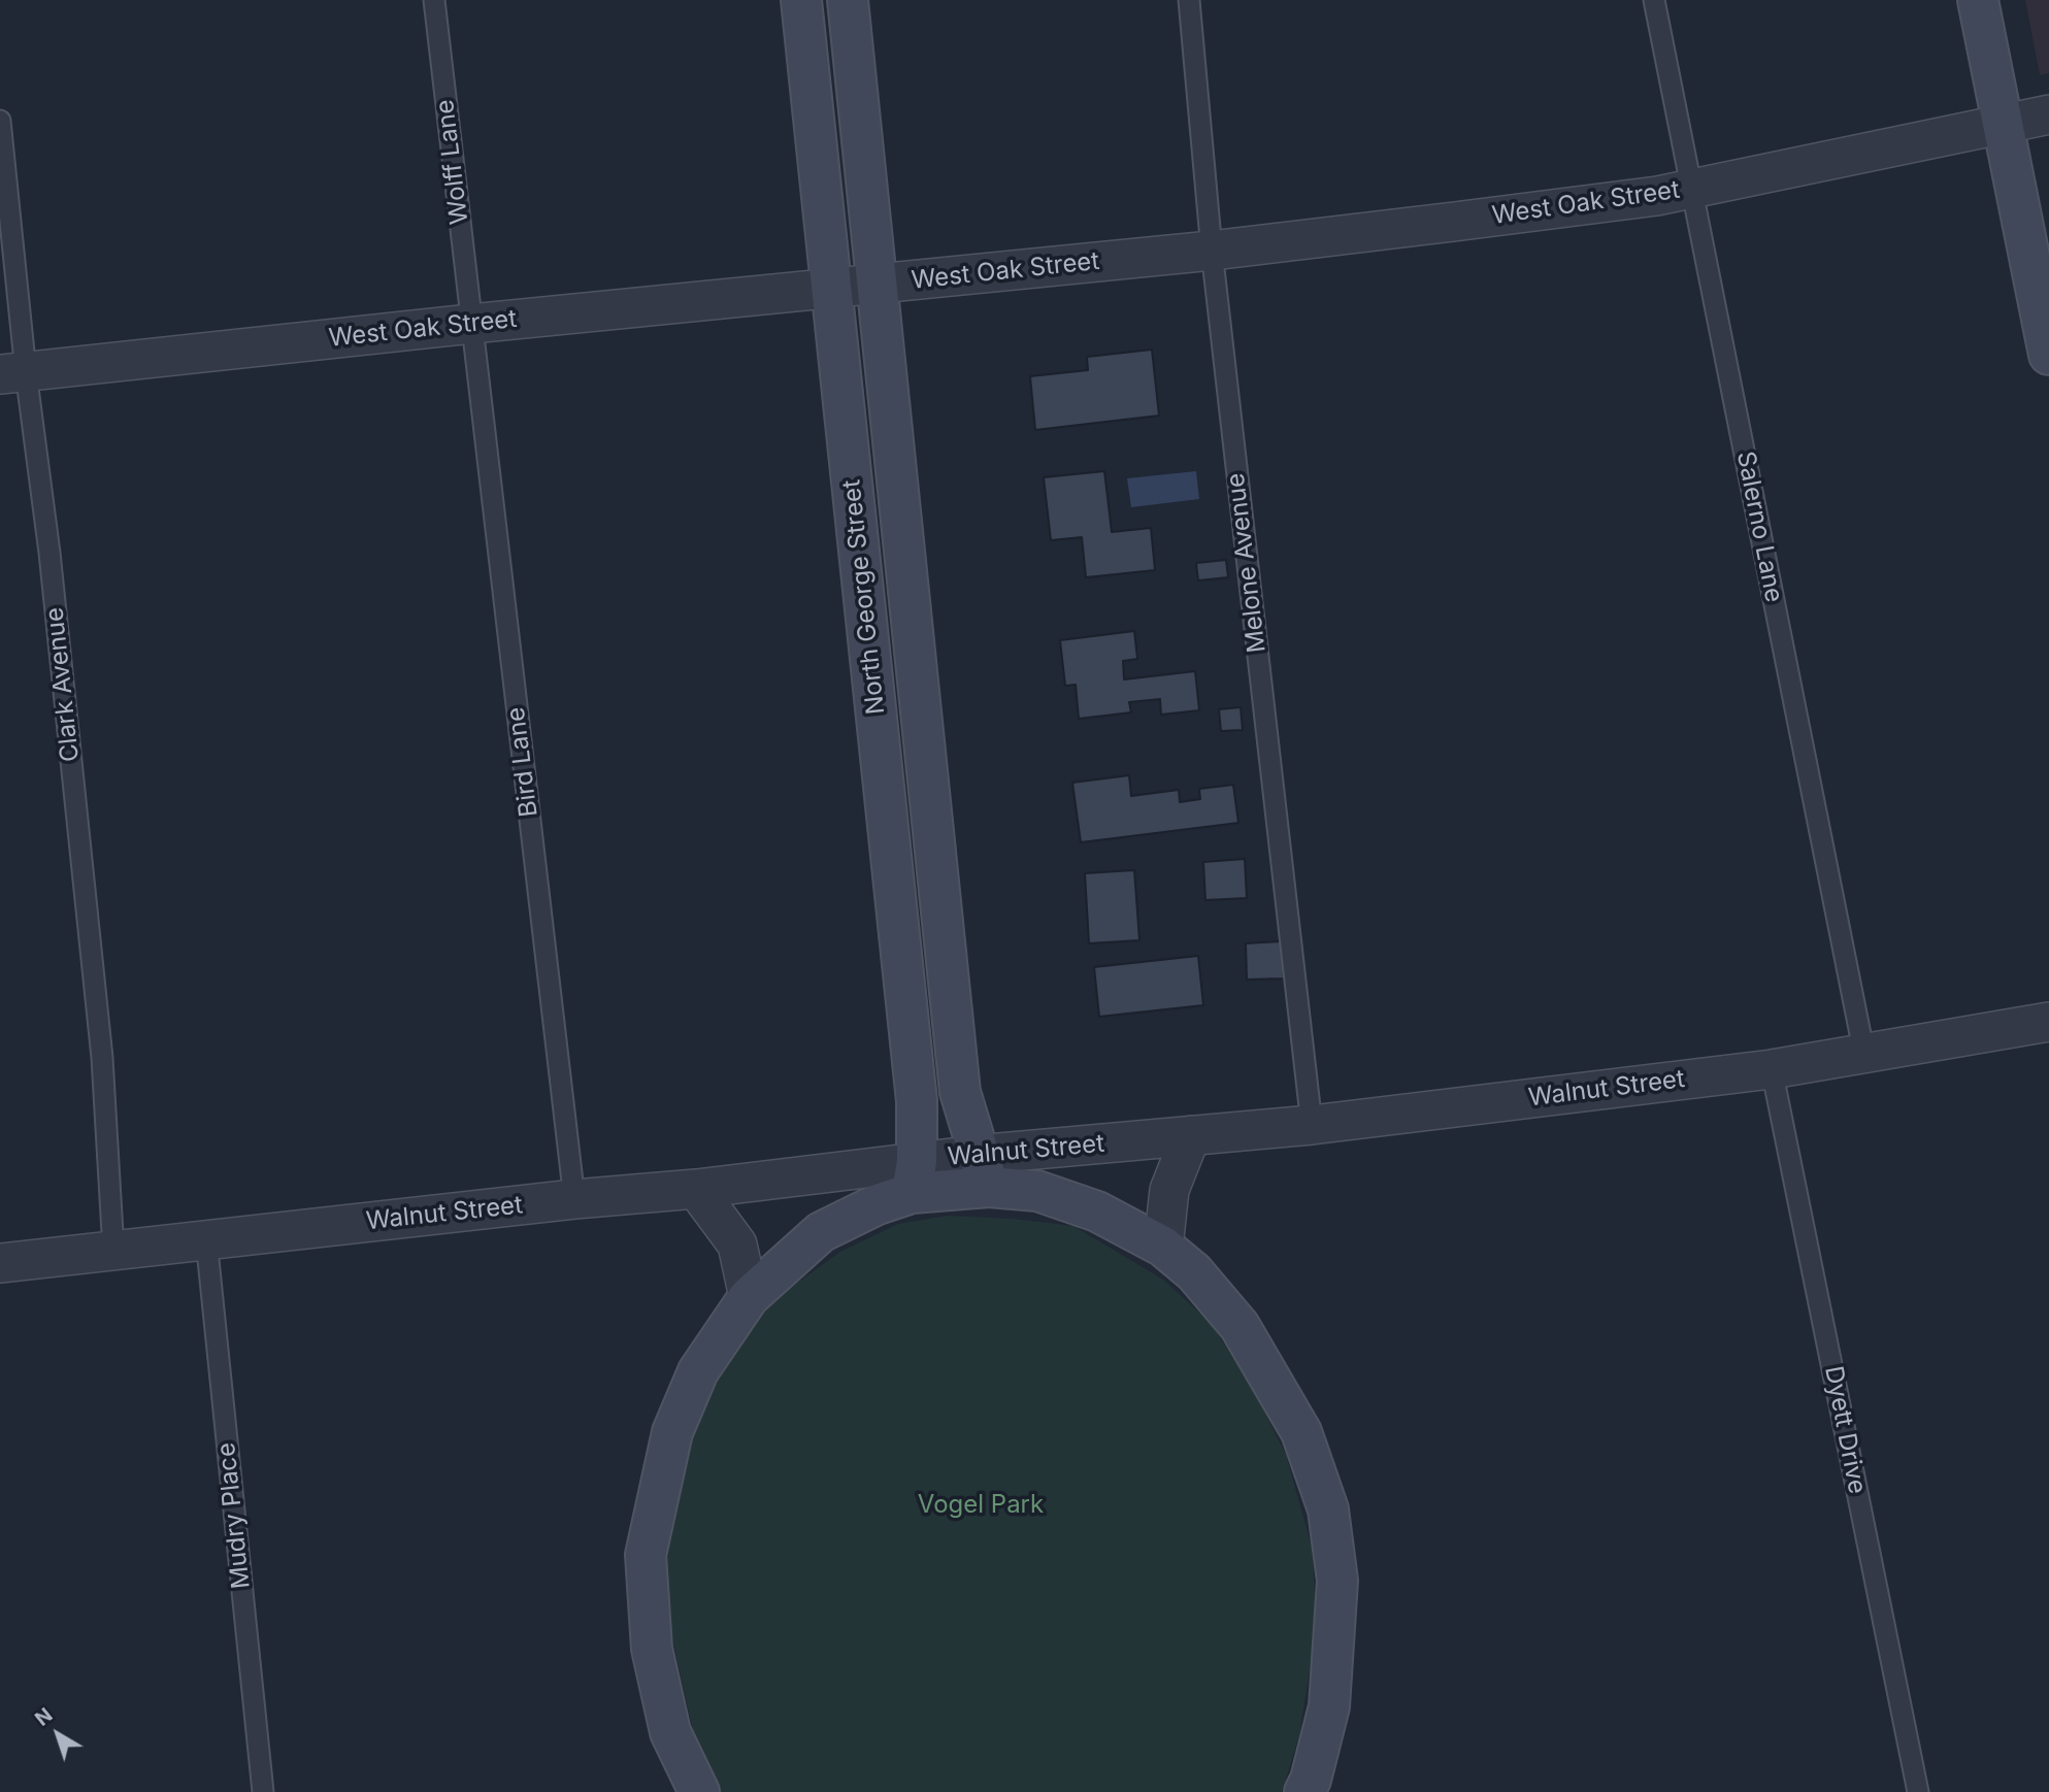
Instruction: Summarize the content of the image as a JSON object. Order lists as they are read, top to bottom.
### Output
{
  "streets": {
    "street": ["West Oak Street", "North George Street", "Walnut Street"],
    "lane": [
      "Wolff Lane",
      "Salerno Lane",
      "Melone Avenue",
      "Clark Avenue",
      "Bird Lane",
      "Dyett Drive",
      "Mudry Place"
    ]
  },
  "crossings": [
    ["Wolff Lane", "West Oak Street"],
    ["Wolff Lane", "Bird Lane"],
    ["West Oak Street", "Salerno Lane"],
    ["West Oak Street", "Melone Avenue"],
    ["West Oak Street", "North George Street"],
    ["West Oak Street", "Clark Avenue"],
    ["West Oak Street", "Bird Lane"],
    ["Salerno Lane", "Walnut Street"],
    ["Melone Avenue", "Walnut Street"],
    ["North George Street", "Walnut Street"],
    ["Clark Avenue", "Walnut Street"],
    ["Bird Lane", "Walnut Street"],
    ["Walnut Street", "Dyett Drive"],
    ["Walnut Street", "Mudry Place"]
  ],
  "parks": ["Vogel Park"],
  "north": "top left"
}
